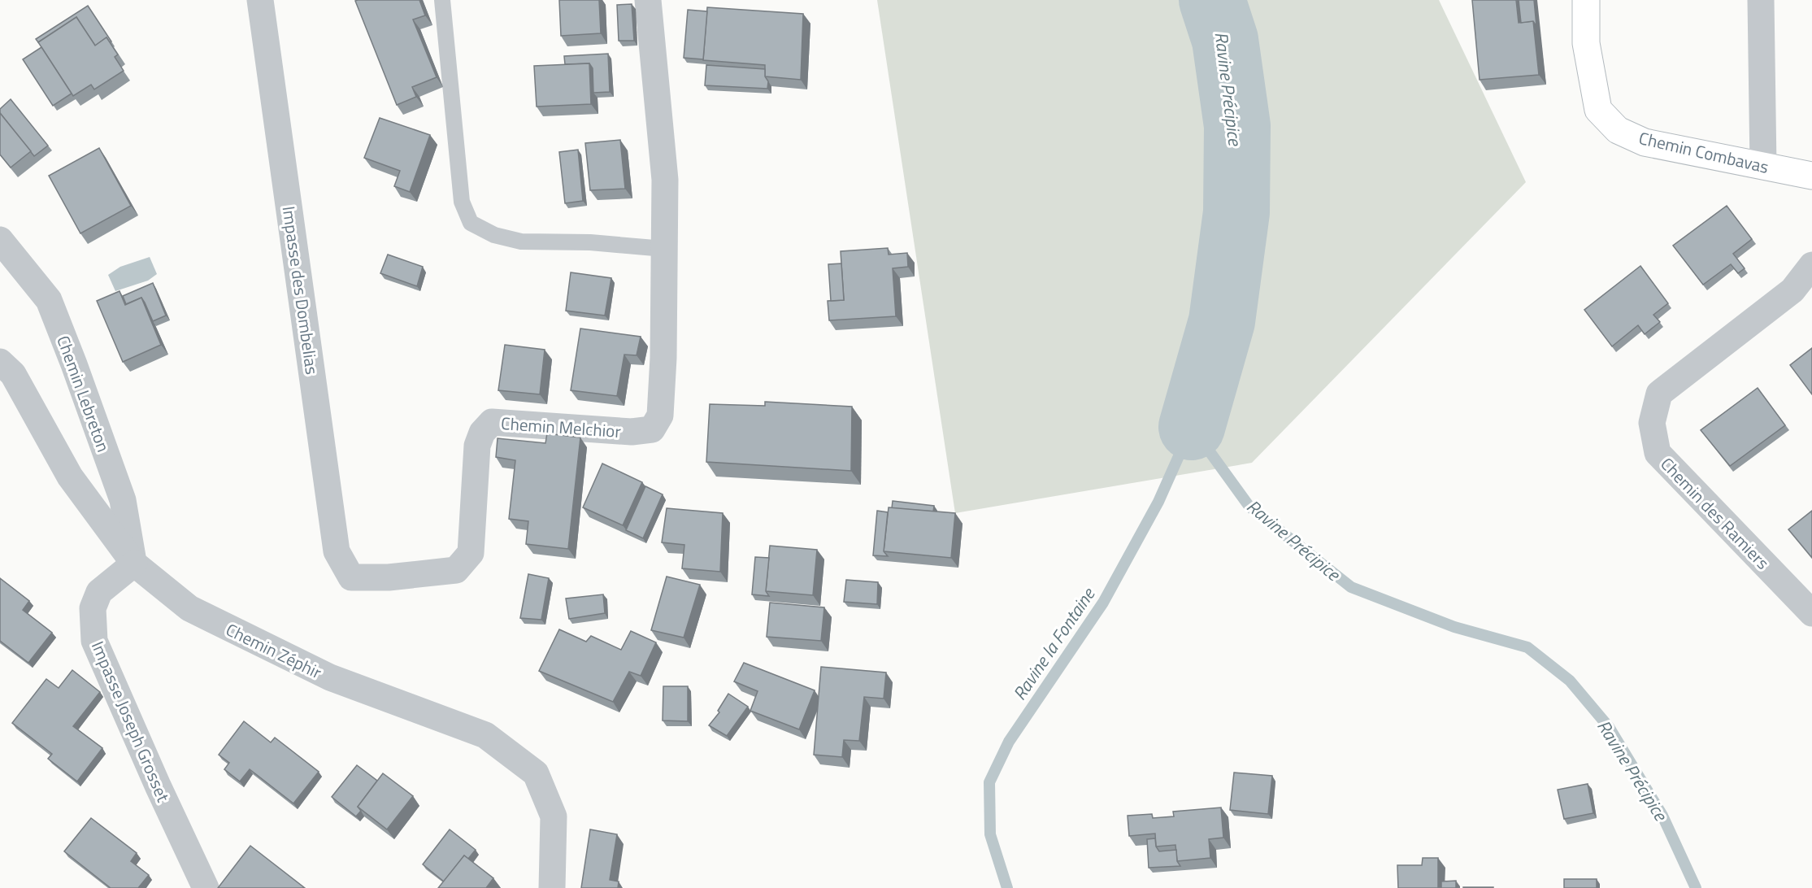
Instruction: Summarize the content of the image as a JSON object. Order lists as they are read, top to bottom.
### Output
{
  "streets": {
    "street": [
      "Chemin Combavas",
      "Impasse des Dombelias",
      "Chemin Lebreton",
      "Chemin Melchior",
      "Chemin des Ramiers",
      "Chemin Zéphir",
      "Impasse Joseph Grosset"
    ]
  },
  "crossings": [
    ["Impasse des Dombelias", "Chemin Melchior"],
    ["Chemin Lebreton", "Chemin Zéphir"],
    ["Chemin Lebreton", "Impasse Joseph Grosset"],
    ["Chemin Zéphir", "Impasse Joseph Grosset"]
  ],
  "water": ["Ravine Précipice", "Ravine la Fontaine"]
}
